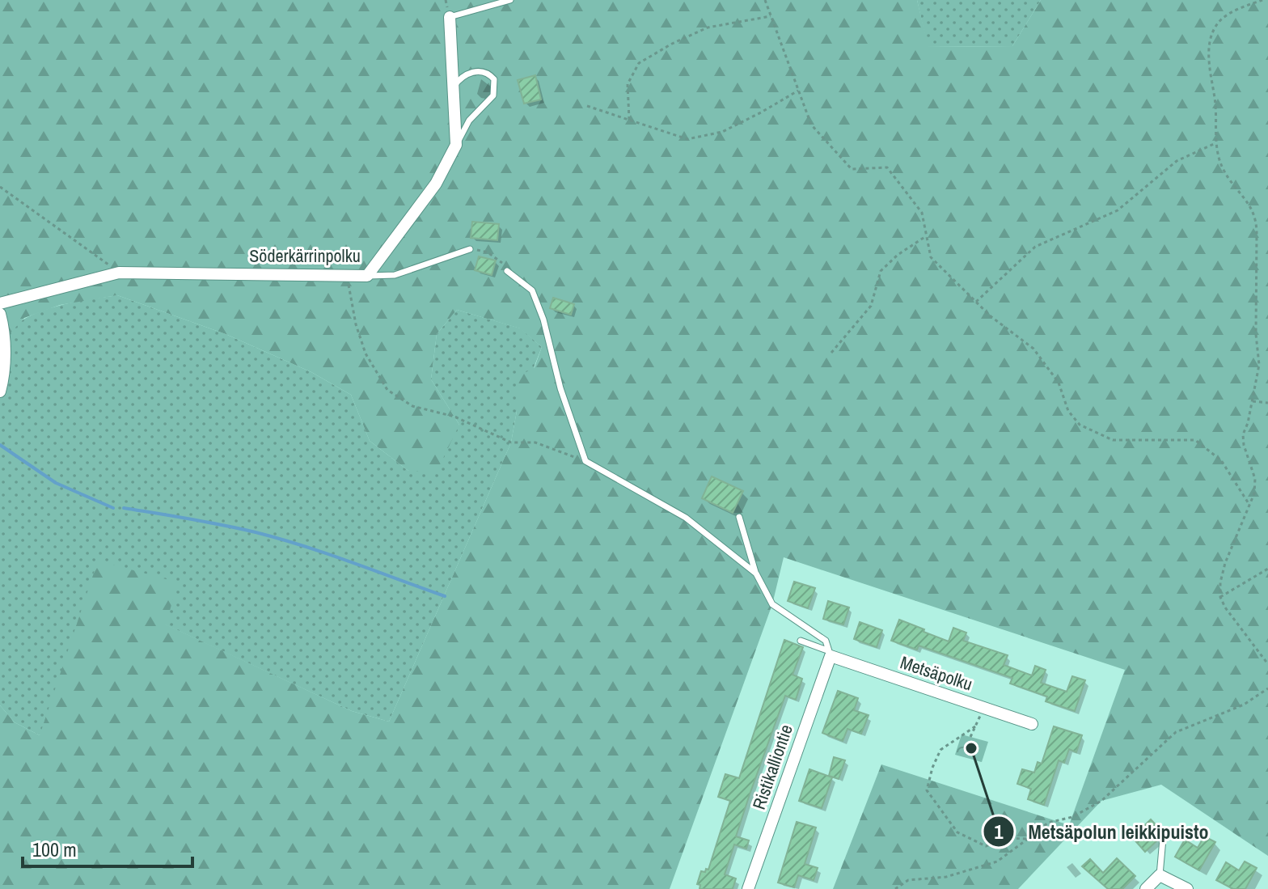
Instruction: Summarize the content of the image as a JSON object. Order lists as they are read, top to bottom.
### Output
{
  "streets": {
    "street": ["Söderkärrinpolku", "Metsäpolku", "Ristikalliontie"]
  },
  "crossings": [
    ["Metsäpolku", "Ristikalliontie"]
  ],
  "places": ["Metsäpolun leikkipuisto"],
  "scale_bar": "100 m"
}
